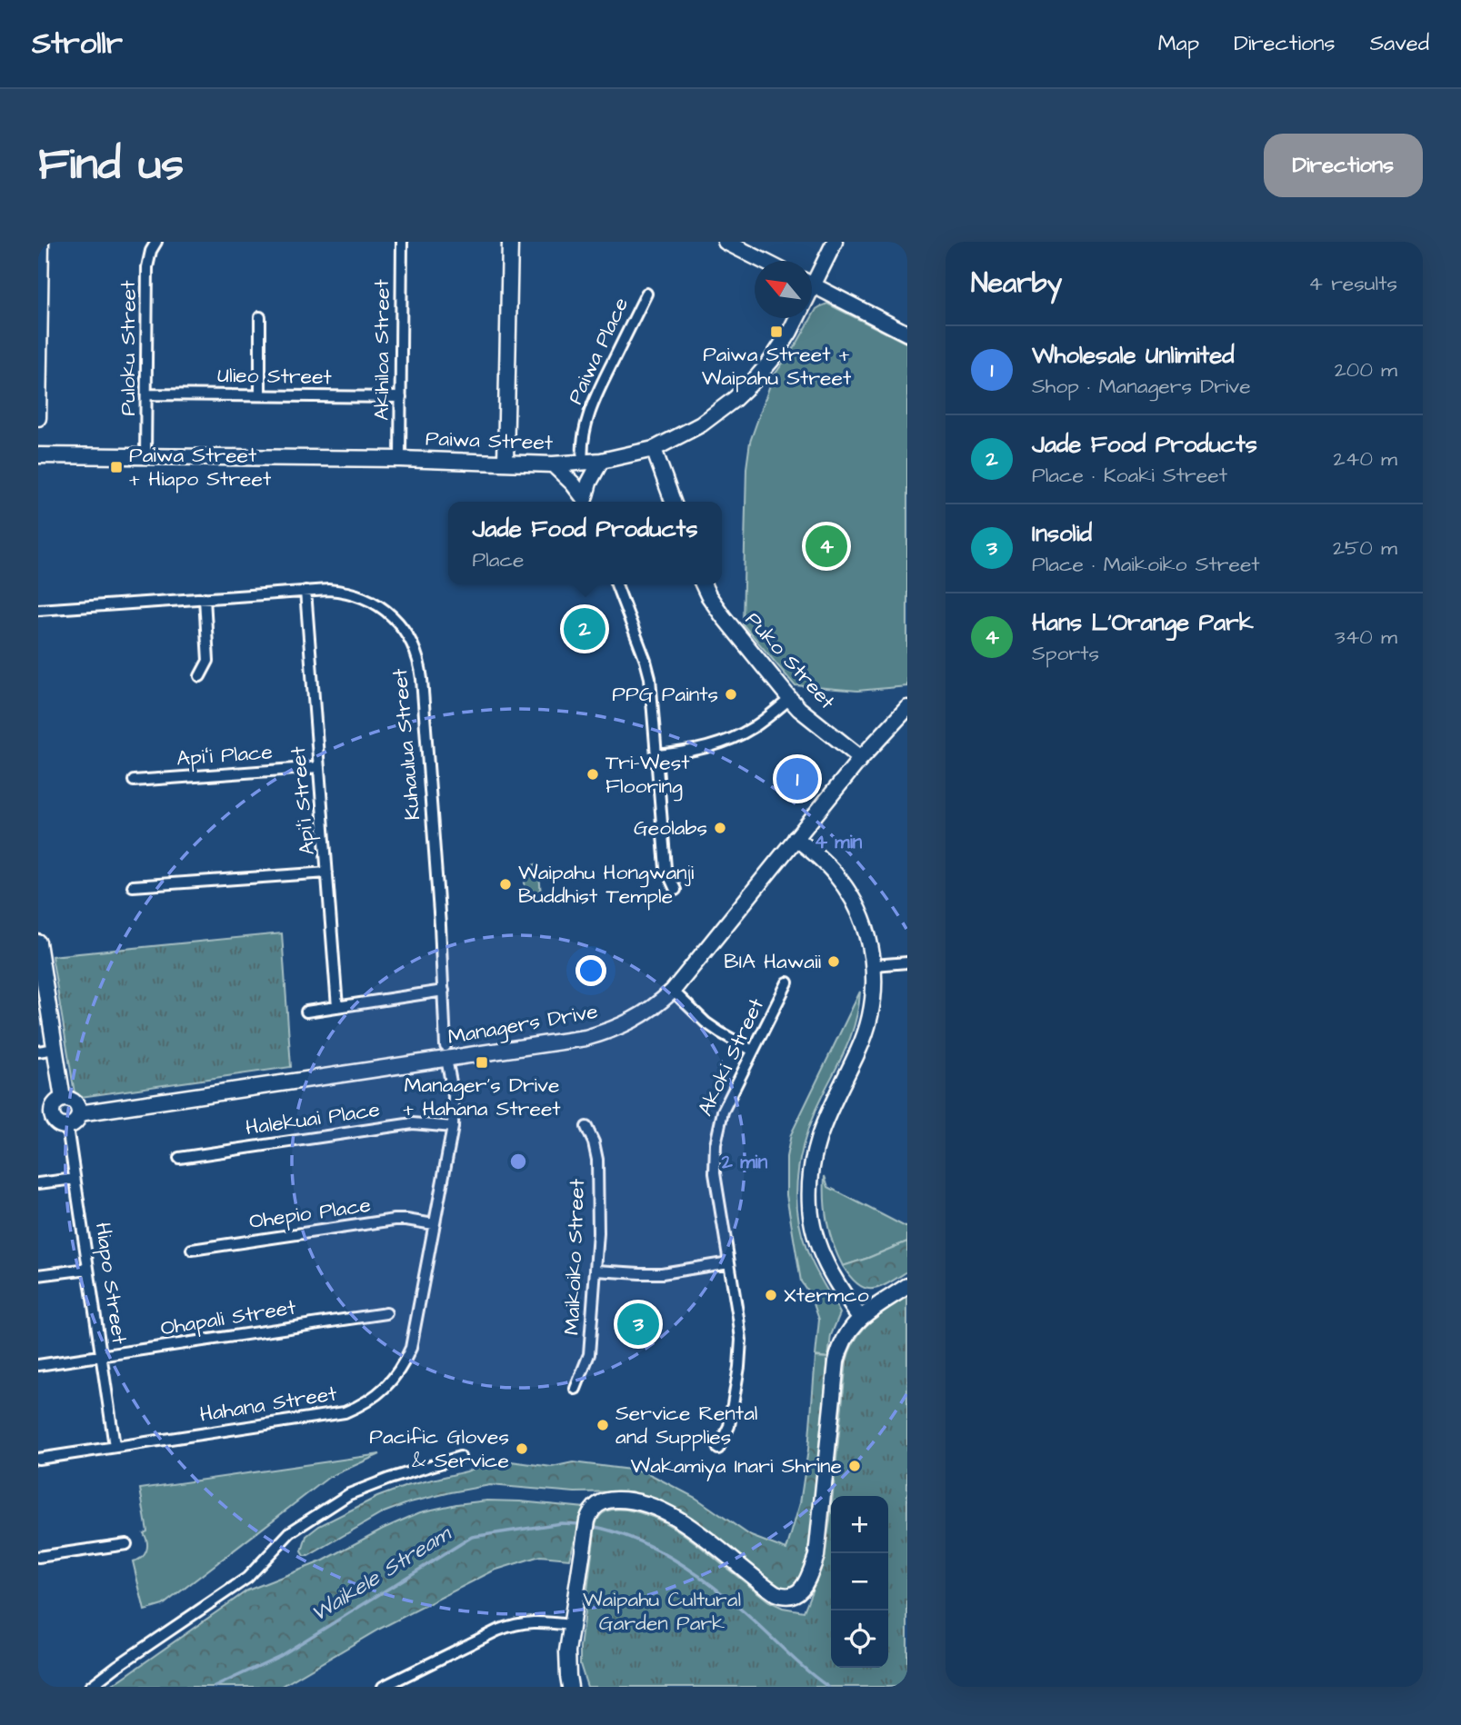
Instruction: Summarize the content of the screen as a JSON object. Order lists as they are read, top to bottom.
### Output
{
  "streets": {
    "street": [
      "Puloku Street",
      "Akihiloa Street",
      "Paiwa Place",
      "Ulieo Street",
      "Paiwa Street",
      "Puko Street",
      "Kuhaulua Street",
      "Apiʻi Place",
      "Apiʻi Street",
      "Managers Drive",
      "Akoki Street",
      "Halekuai Place",
      "Ohepio Place",
      "Maikoiko Street",
      "Hiapo Street",
      "Ohapali Street",
      "Hahana Street"
    ]
  },
  "crossings": [
    ["Puloku Street", "Ulieo Street"],
    ["Puloku Street", "Paiwa Street"],
    ["Akihiloa Street", "Ulieo Street"],
    ["Akihiloa Street", "Paiwa Street"],
    ["Paiwa Place", "Paiwa Street"],
    ["Puko Street", "Managers Drive"],
    ["Kuhaulua Street", "Apiʻi Street"],
    ["Kuhaulua Street", "Managers Drive"],
    ["Kuhaulua Street", "Hahana Street"],
    ["Apiʻi Place", "Apiʻi Street"],
    ["Managers Drive", "Hiapo Street"],
    ["Managers Drive", "Hahana Street"],
    ["Halekuai Place", "Hahana Street"],
    ["Ohepio Place", "Hahana Street"],
    ["Hiapo Street", "Ohapali Street"],
    ["Hiapo Street", "Hahana Street"]
  ],
  "water": ["Waikele Stream"],
  "parks": ["Waipahu Cultural Garden Park"],
  "places": {
    "transit": ["Paiwa Street + Waipahu Street", "Paiwa Street + Hiapo Street", "Manager's Drive + Hahana Street"],
    "other": [
      "PPG Paints",
      "Tri-West Flooring",
      "Geolabs",
      "Waipahu Hongwanji Buddhist Temple",
      "BIA Hawaii",
      "Xtermco",
      "Service Rental and Supplies",
      "Pacific Gloves & Service",
      "Wakamiya Inari Shrine"
    ]
  },
  "north": "top left",
  "page": {
    "header": "Strollr",
    "nav": ["Map", "Directions", "Saved"],
    "buttons": "Directions",
    "title": "Find us",
    "heading": ["Nearby", "4 results"],
    "list": [
      {
        "mark": "1",
        "name": "Wholesale Unlimited",
        "note": "Shop · Managers Drive",
        "value": "200 m"
      },
      {
        "mark": "2",
        "name": "Jade Food Products",
        "note": "Place · Koaki Street",
        "value": "240 m"
      },
      {
        "mark": "3",
        "name": "Insolid",
        "note": "Place · Maikoiko Street",
        "value": "250 m"
      },
      {
        "mark": "4",
        "name": "Hans L'Orange Park",
        "note": "Sports",
        "value": "340 m"
      }
    ],
    "popup": ["Jade Food Products", "Place"],
    "pins": [
      "4",
      "2",
      "1",
      "3"
    ],
    "map_buttons": ["+", "−"]
  },
  "rings": ["4 min", "2 min"]
}
